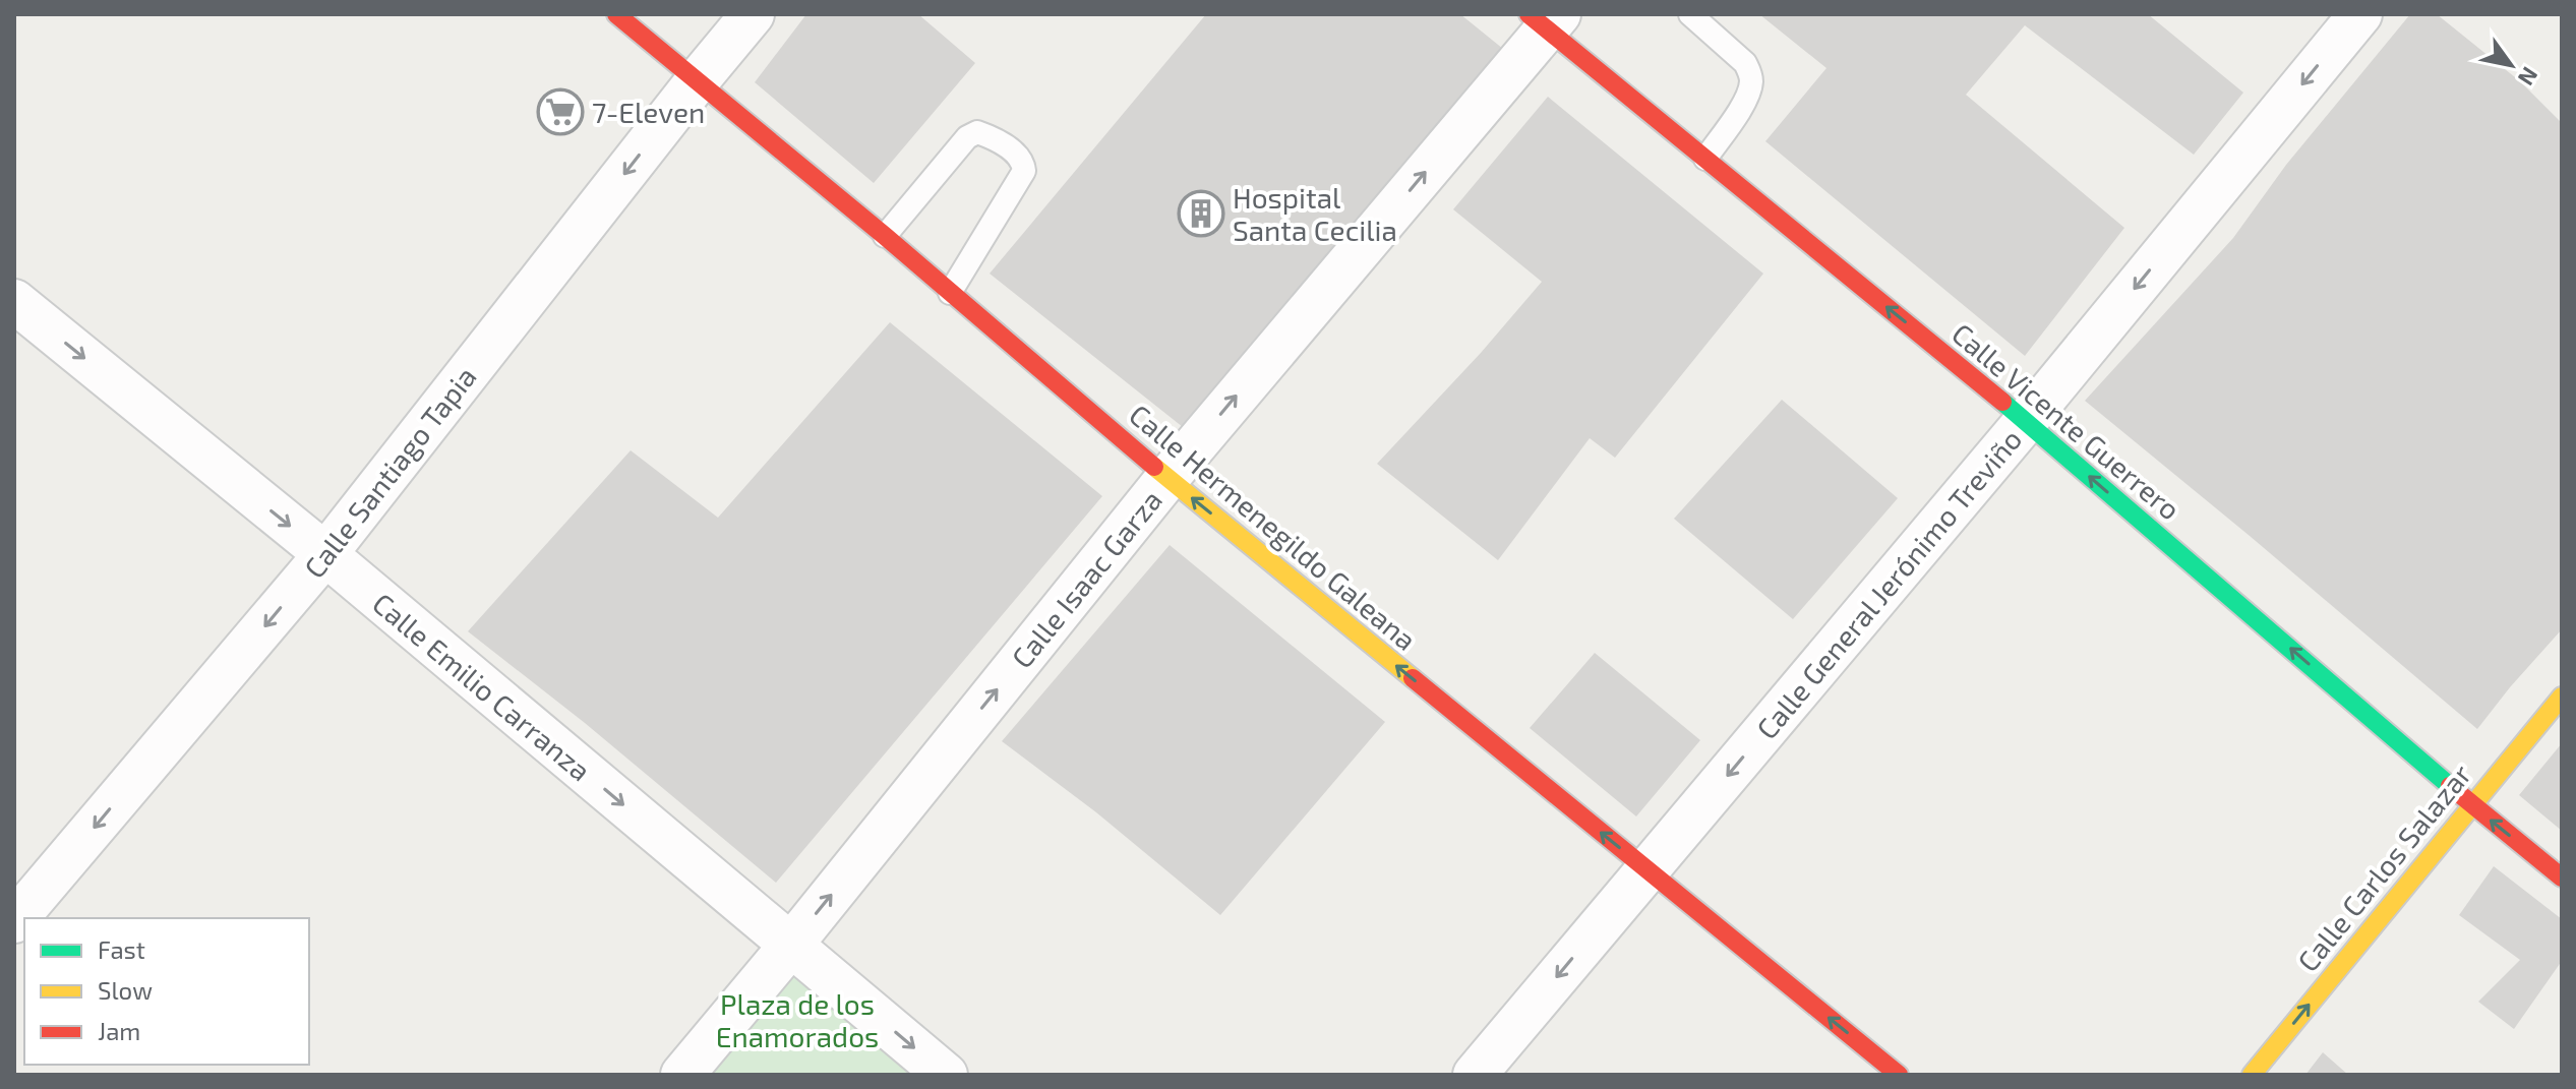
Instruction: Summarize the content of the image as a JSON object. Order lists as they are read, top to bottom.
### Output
{
  "streets": {
    "street": [
      "Calle Vicente Guerrero",
      "Calle Santiago Tapia",
      "Calle Hermenegildo Galeana",
      "Calle Isaac Garza",
      "Calle General Jerónimo Treviño",
      "Calle Emilio Carranza",
      "Calle Carlos Salazar"
    ]
  },
  "crossings": [
    ["Calle Vicente Guerrero", "Calle Isaac Garza"],
    ["Calle Vicente Guerrero", "Calle General Jerónimo Treviño"],
    ["Calle Vicente Guerrero", "Calle Carlos Salazar"],
    ["Calle Santiago Tapia", "Calle Hermenegildo Galeana"],
    ["Calle Santiago Tapia", "Calle Emilio Carranza"],
    ["Calle Hermenegildo Galeana", "Calle Isaac Garza"],
    ["Calle Hermenegildo Galeana", "Calle General Jerónimo Treviño"],
    ["Calle Isaac Garza", "Calle Emilio Carranza"]
  ],
  "one_way": [
    "Calle Vicente Guerrero",
    "Calle Santiago Tapia",
    "Calle Hermenegildo Galeana",
    "Calle Isaac Garza",
    "Calle General Jerónimo Treviño",
    "Calle Emilio Carranza",
    "Calle Carlos Salazar"
  ],
  "parks": ["Plaza de los Enamorados"],
  "places": {
    "supermarket": ["7-Eleven"],
    "building": ["Hospital Santa Cecilia"]
  },
  "legend": ["Fast", "Slow", "Jam"],
  "north": "bottom right"
}
